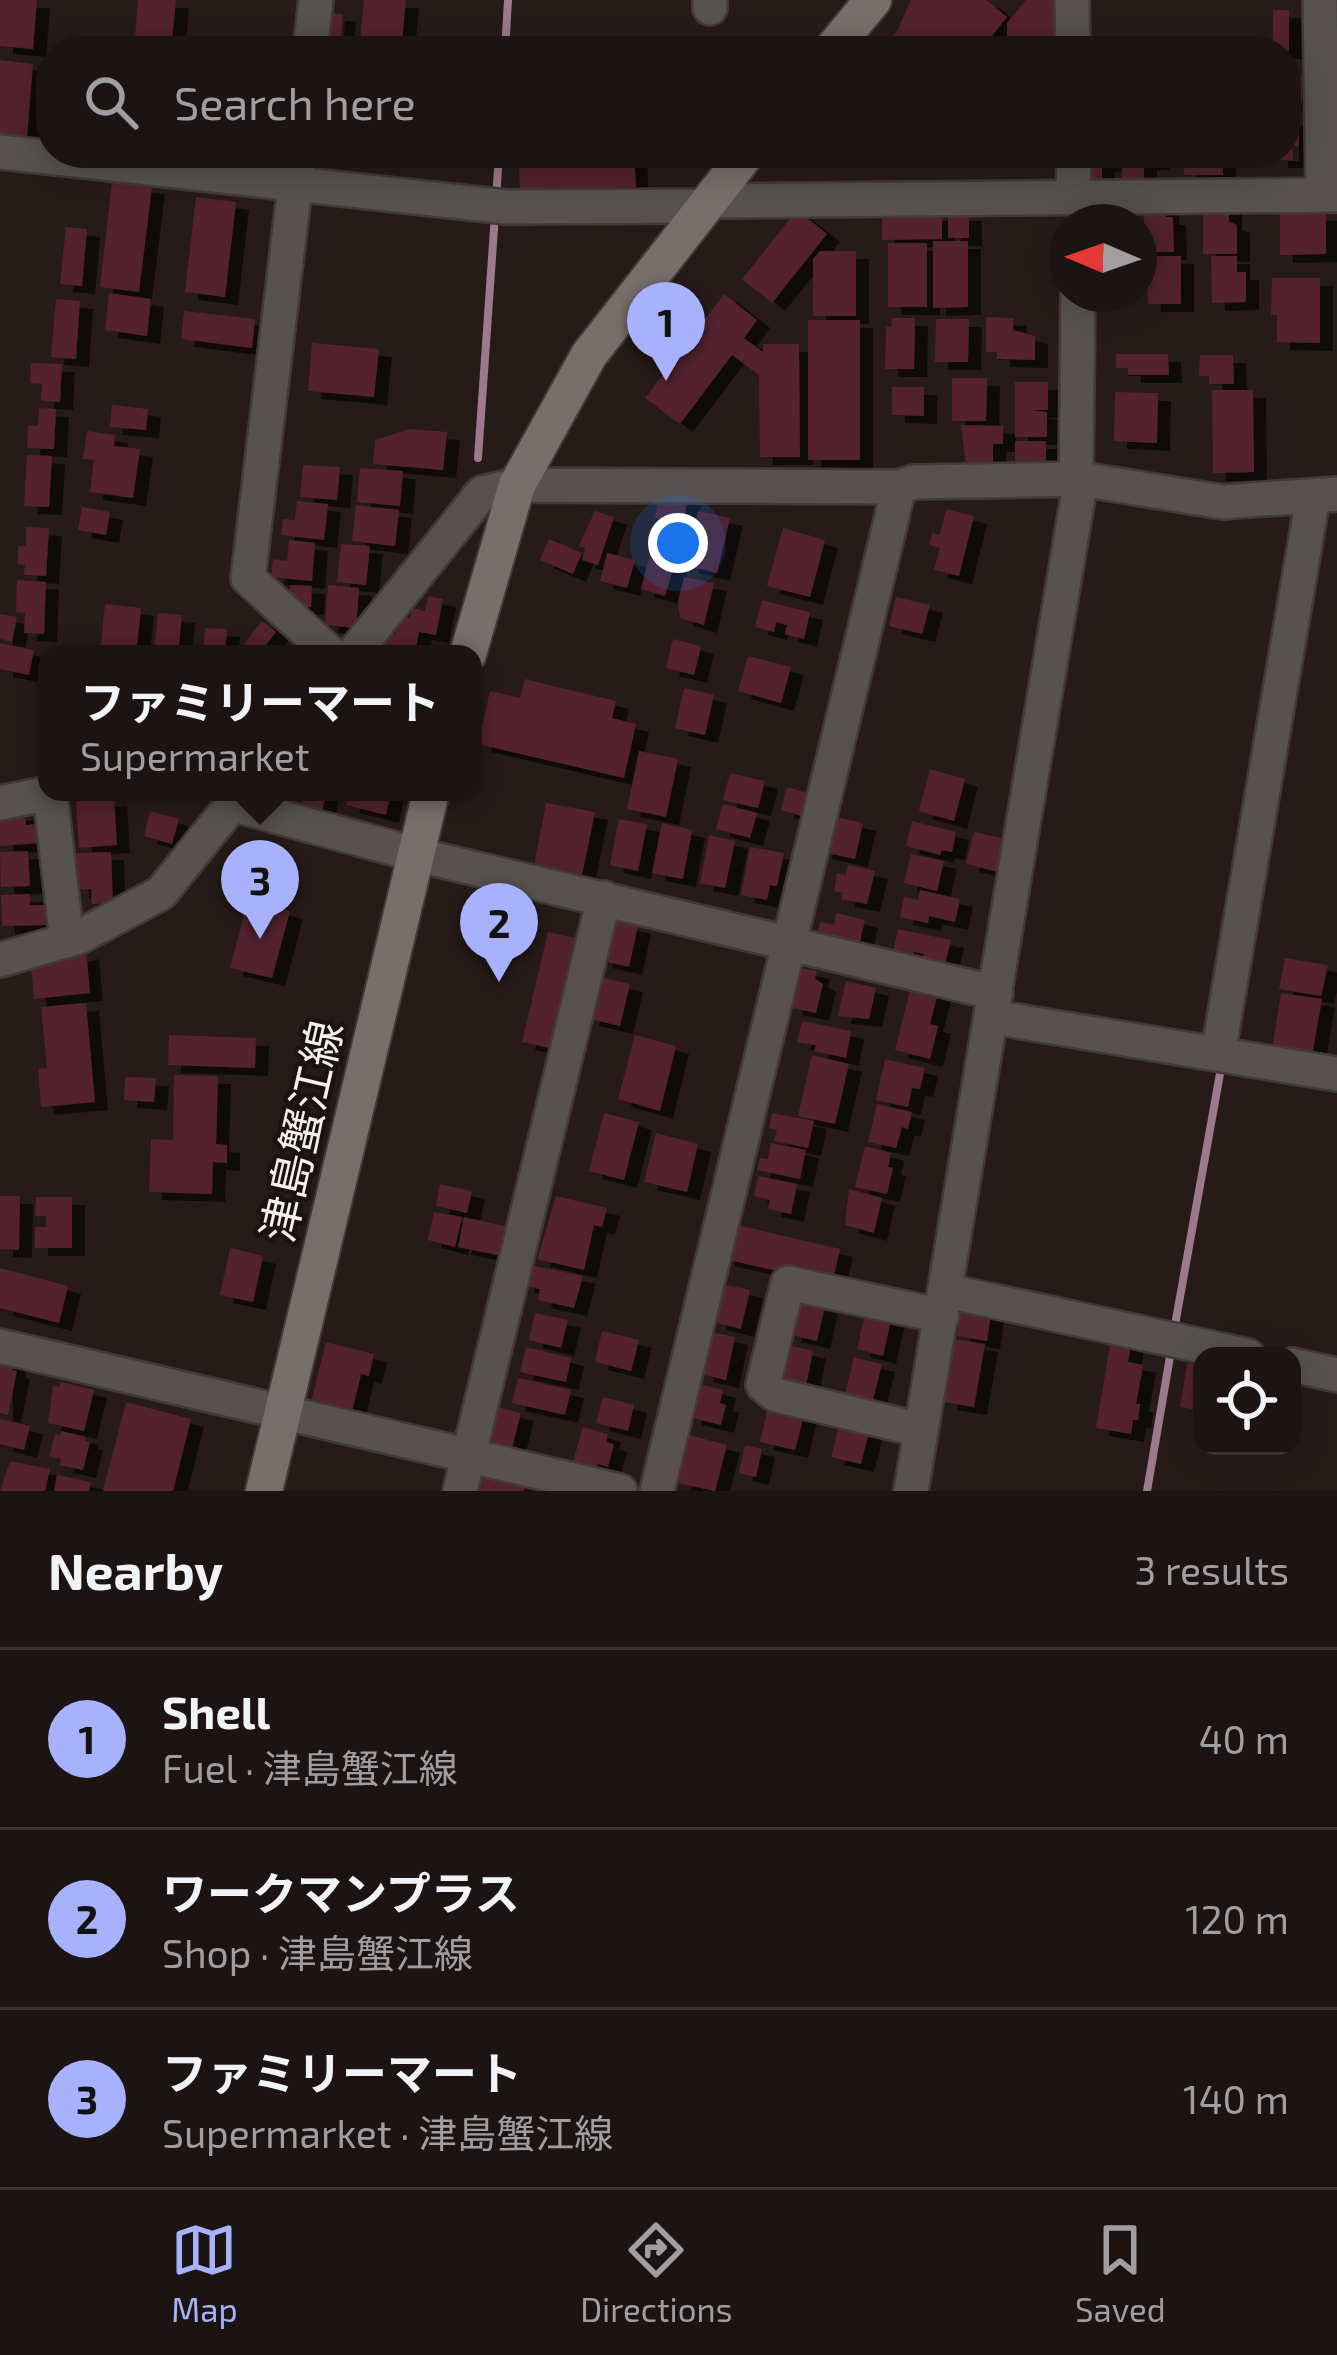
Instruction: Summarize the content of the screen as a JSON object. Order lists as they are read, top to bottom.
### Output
{
  "streets": {
    "main road": ["津島蟹江線"]
  },
  "north": "left",
  "page": {
    "search": "Search here",
    "pins": ["1", "3", "2"],
    "popup": ["ファミリーマート", "Supermarket"],
    "heading": ["Nearby", "3 results"],
    "list": [
      {
        "mark": "1",
        "name": "Shell",
        "note": "Fuel · 津島蟹江線",
        "value": "40 m"
      },
      {
        "mark": "2",
        "name": "ワークマンプラス",
        "note": "Shop · 津島蟹江線",
        "value": "120 m"
      },
      {
        "mark": "3",
        "name": "ファミリーマート",
        "note": "Supermarket · 津島蟹江線",
        "value": "140 m"
      }
    ],
    "nav": ["Map", "Directions", "Saved"]
  }
}
